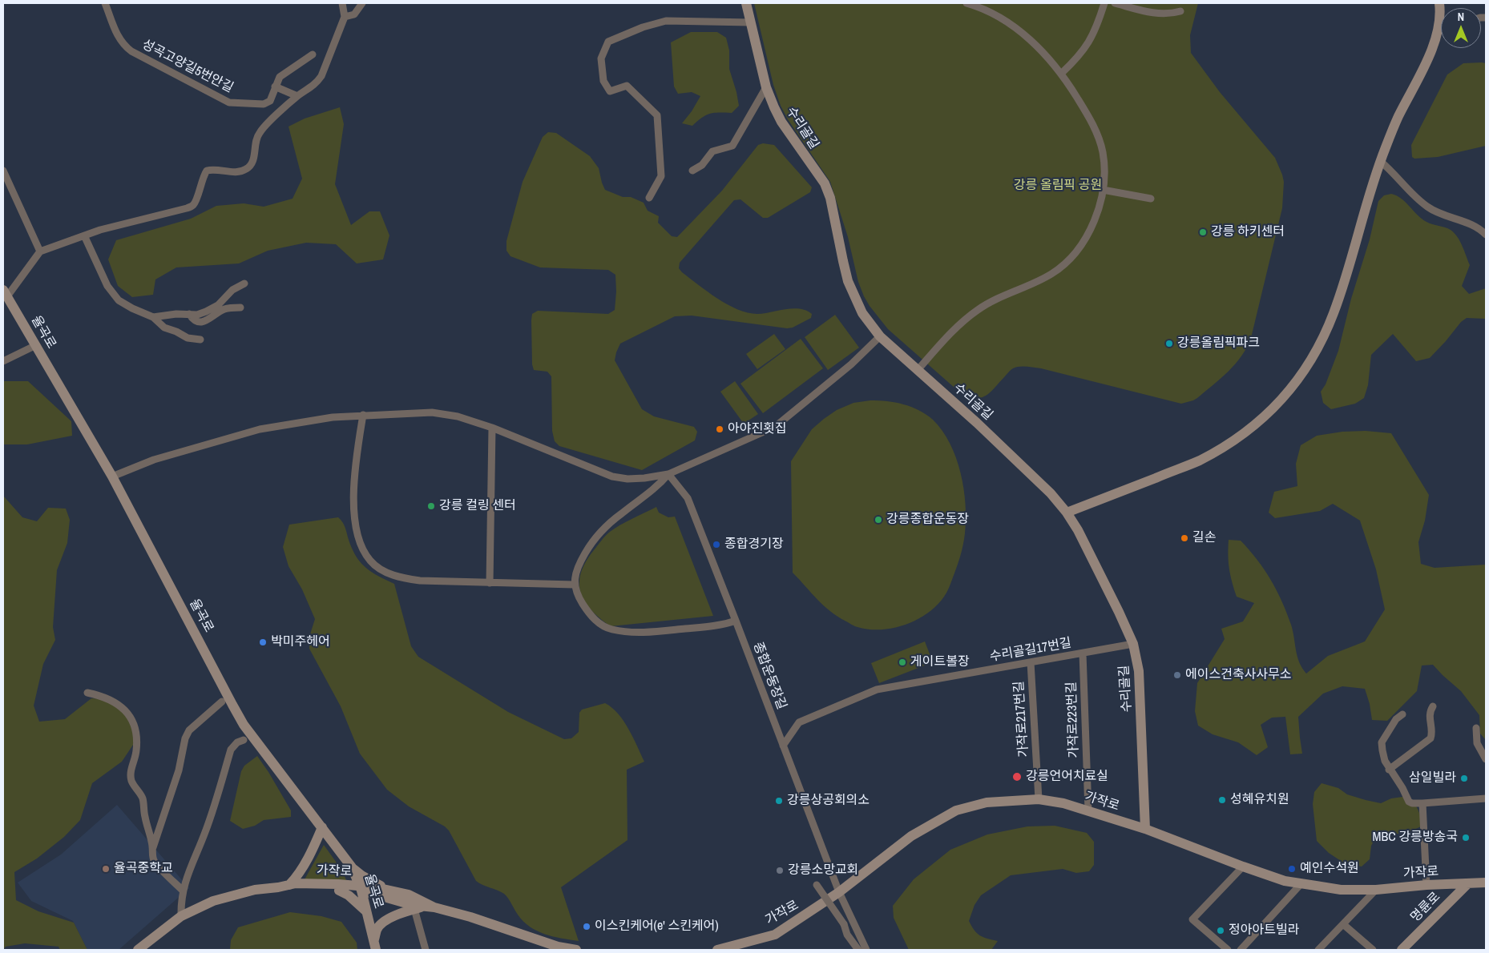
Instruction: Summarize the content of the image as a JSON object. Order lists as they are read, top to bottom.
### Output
{
  "streets": {
    "street": [
      "성곡고양길5번안길",
      "수리골길",
      "율곡로",
      "수리골길17번길",
      "종합운동장길",
      "가작로217번길",
      "가작로223번길",
      "가작로",
      "명륜로"
    ]
  },
  "crossings": [
    ["수리골길", "수리골길17번길"],
    ["수리골길", "가작로"],
    ["율곡로", "가작로"],
    ["수리골길17번길", "종합운동장길"],
    ["수리골길17번길", "가작로217번길"],
    ["수리골길17번길", "가작로223번길"],
    ["종합운동장길", "가작로"],
    ["가작로217번길", "가작로"],
    ["가작로223번길", "가작로"],
    ["가작로", "명륜로"]
  ],
  "parks": ["강릉 올림픽 공원"],
  "places": [
    "강릉 하키센터",
    "강릉올림픽파크",
    "아야진횟집",
    "강릉 컬링 센터",
    "강릉종합운동장",
    "길손",
    "종합경기장",
    "박미주헤어",
    "게이트볼장",
    "에이스건축사사무소",
    "강릉언어치료실",
    "삼일빌라",
    "성혜유치원",
    "강릉상공회의소",
    "MBC 강릉방송국",
    "율곡중학교",
    "예인수석원",
    "강릉소망교회",
    "이스킨케어(e' 스킨케어)",
    "정아아트빌라"
  ],
  "north": "top"
}
